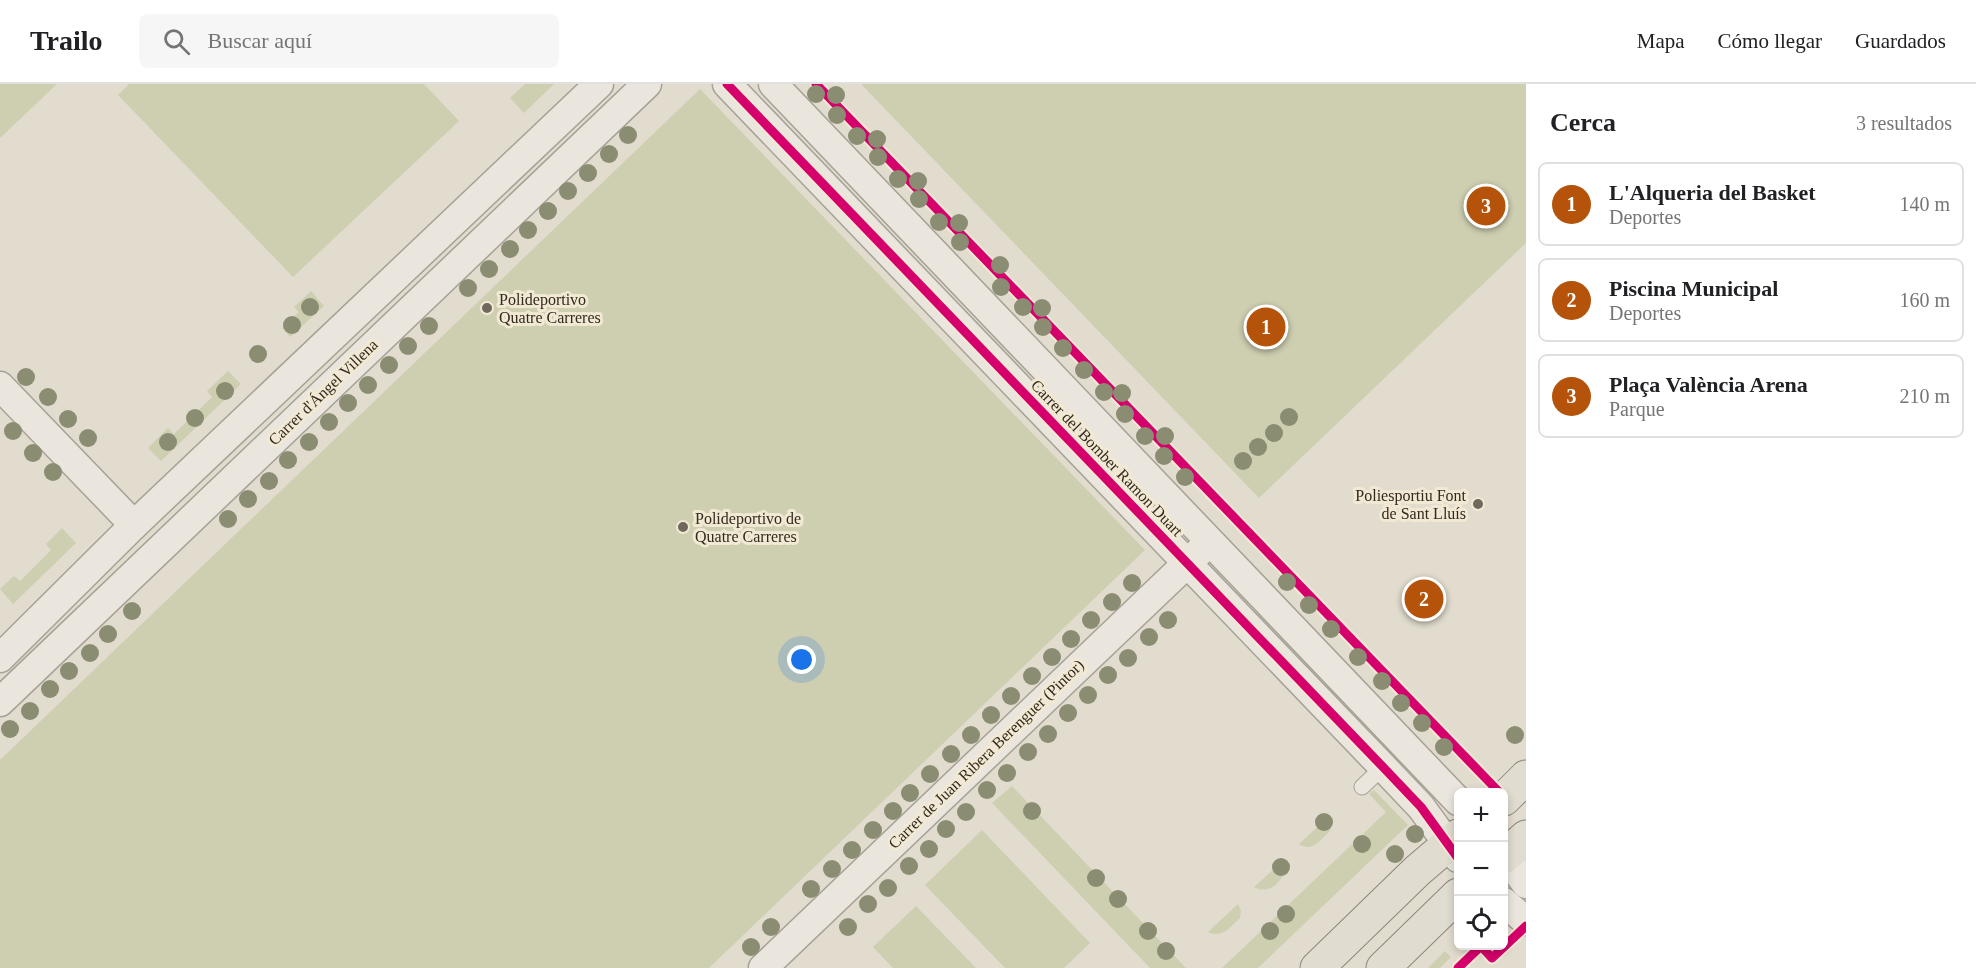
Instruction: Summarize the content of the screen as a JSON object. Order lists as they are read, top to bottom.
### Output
{
  "streets": {
    "street": ["Carrer d'Ángel Villena", "Carrer del Bomber Ramon Duart", "Carrer de Juan Ribera Berenguer (Pintor)"]
  },
  "crossings": [
    ["Carrer del Bomber Ramon Duart", "Carrer de Juan Ribera Berenguer (Pintor)"]
  ],
  "places": ["Polideportivo Quatre Carreres", "Poliesportiu Font de Sant Lluís", "Polideportivo de Quatre Carreres"],
  "page": {
    "header": "Trailo",
    "search": "Buscar aquí",
    "nav": ["Mapa", "Cómo llegar", "Guardados"],
    "heading": ["Cerca", "3 resultados"],
    "list": [
      {
        "mark": "1",
        "name": "L'Alqueria del Basket",
        "note": "Deportes",
        "value": "140 m"
      },
      {
        "mark": "2",
        "name": "Piscina Municipal",
        "note": "Deportes",
        "value": "160 m"
      },
      {
        "mark": "3",
        "name": "Plaça València Arena",
        "note": "Parque",
        "value": "210 m"
      }
    ],
    "pins": ["3", "1", "2"],
    "map_buttons": ["+", "−"]
  }
}
